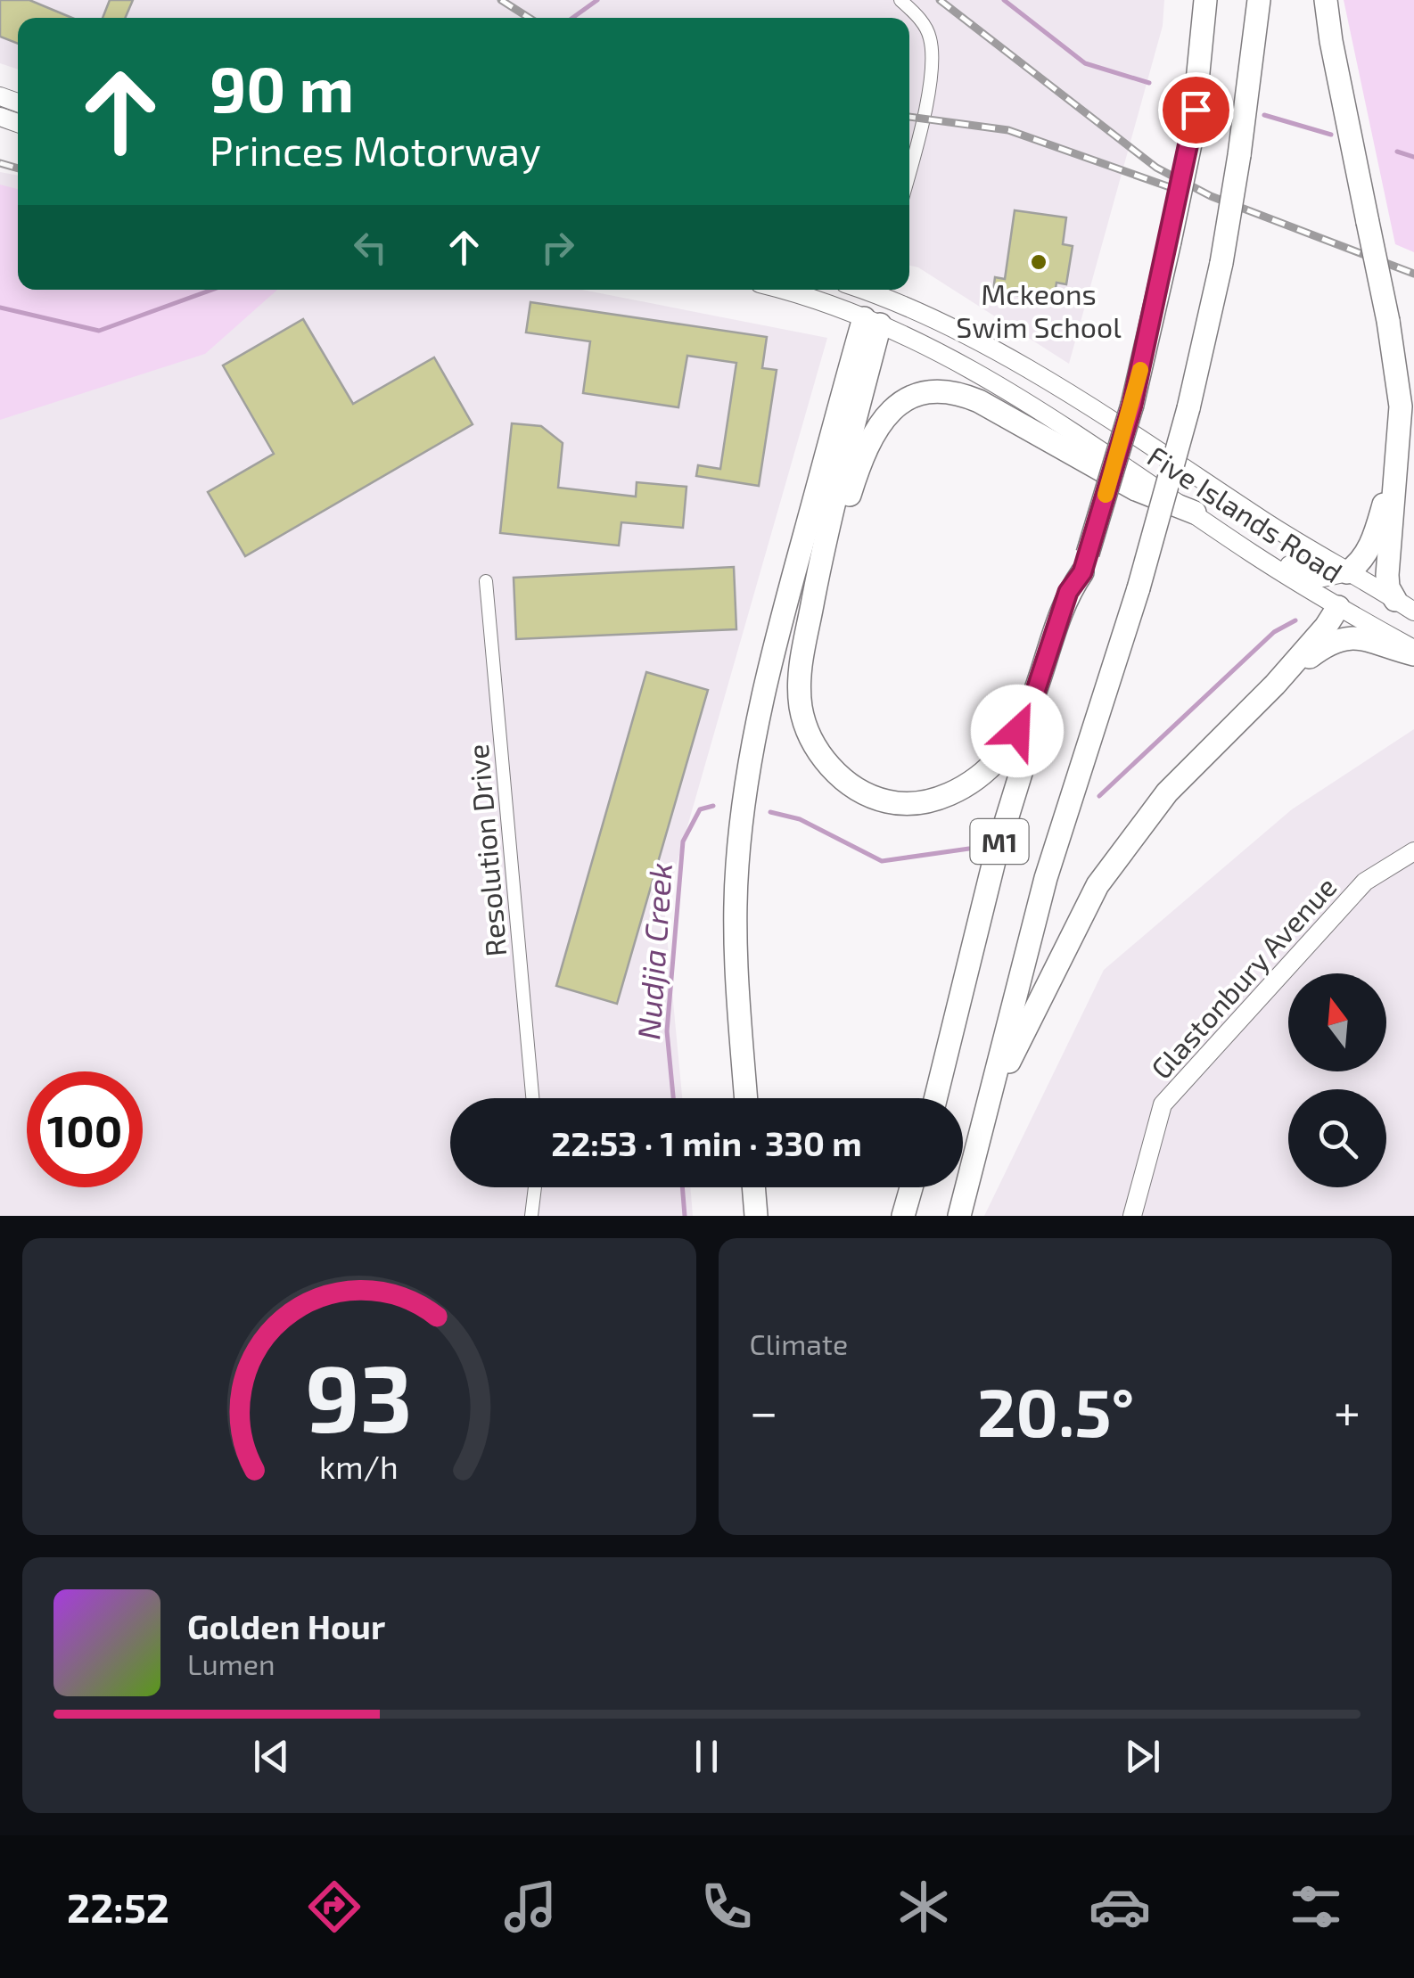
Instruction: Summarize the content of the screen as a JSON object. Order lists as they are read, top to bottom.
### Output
{
  "streets": {
    "highway": ["M1"],
    "main road": ["Five Islands Road", "Glastonbury Avenue"],
    "street": ["Resolution Drive"]
  },
  "water": ["Nudjia Creek"],
  "places": ["Mckeons Swim School"],
  "north": "top",
  "page": {
    "turn": ["90 m", "Princes Motorway"],
    "limit": "100",
    "trip": "22:53 · 1 min · 330 m",
    "tile": "Climate",
    "heat": ["−", "20.5°", "+"],
    "song": ["Golden Hour", "Lumen"],
    "tabs": "22:52",
    "gauge": ["93", "km/h"]
  }
}
